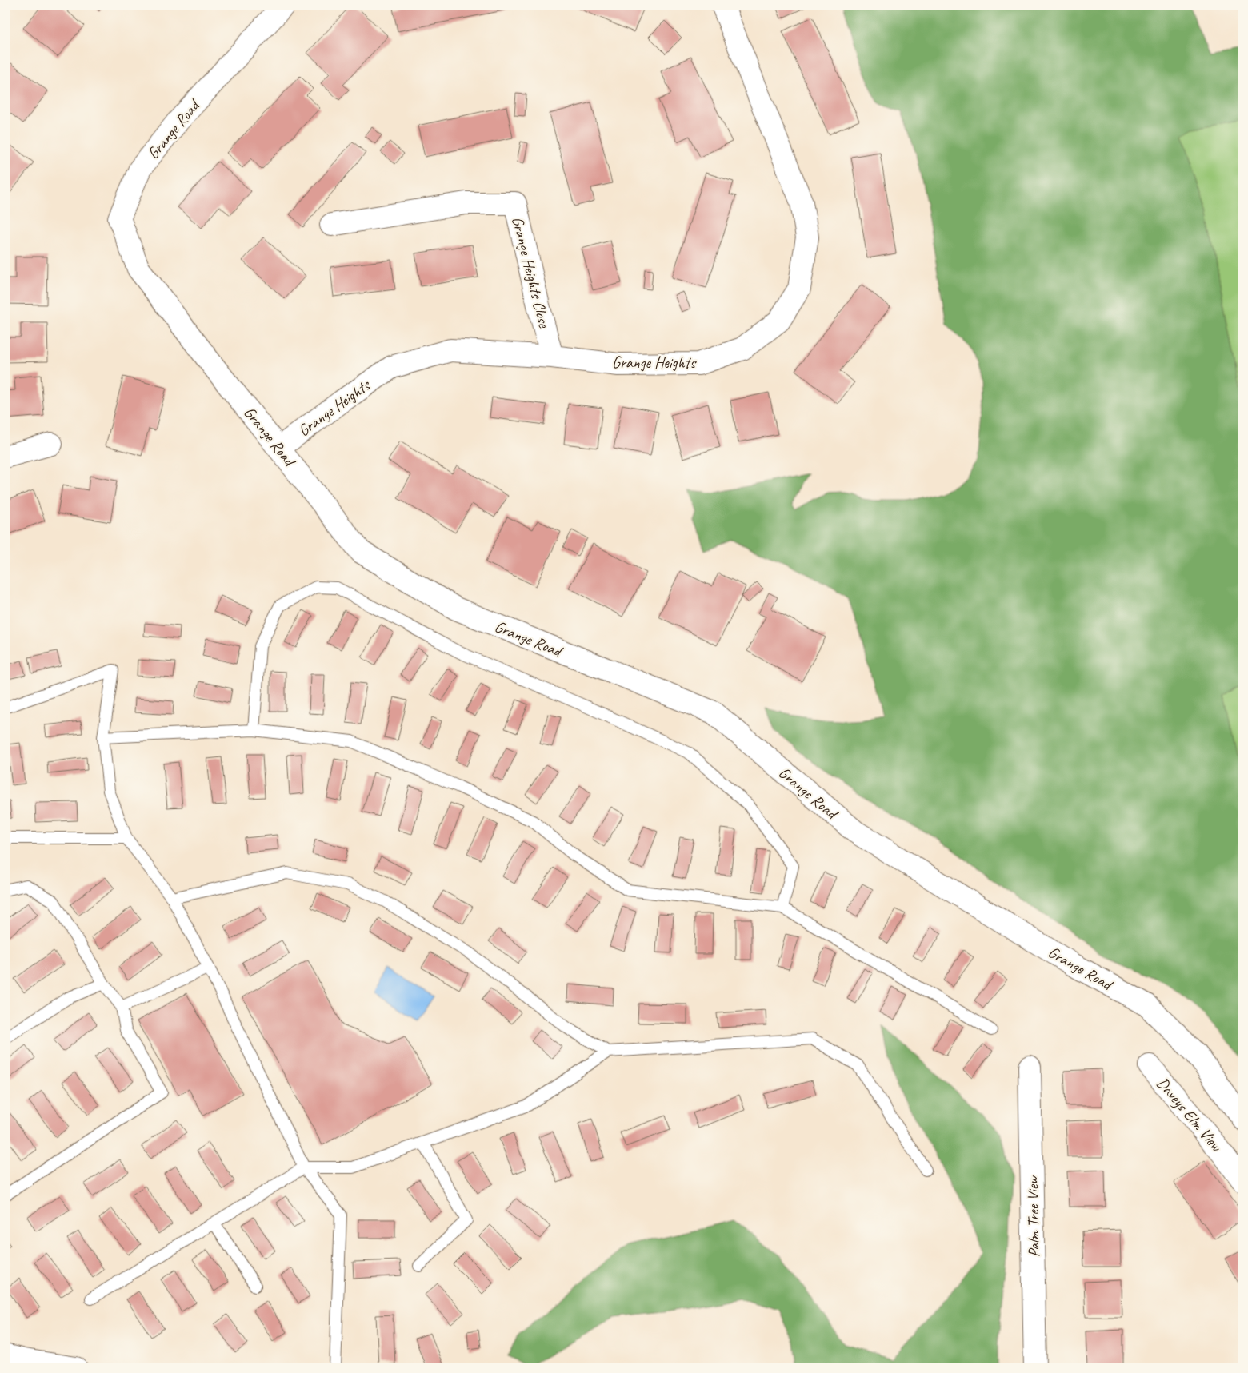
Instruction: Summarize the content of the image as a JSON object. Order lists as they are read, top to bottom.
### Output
{
  "streets": {
    "street": [
      "Grange Road",
      "Grange Heights Close",
      "Grange Heights",
      "Daveys Elm View",
      "Palm Tree View"
    ]
  },
  "crossings": [
    ["Grange Road", "Grange Heights"],
    ["Grange Heights Close", "Grange Heights"]
  ]
}
